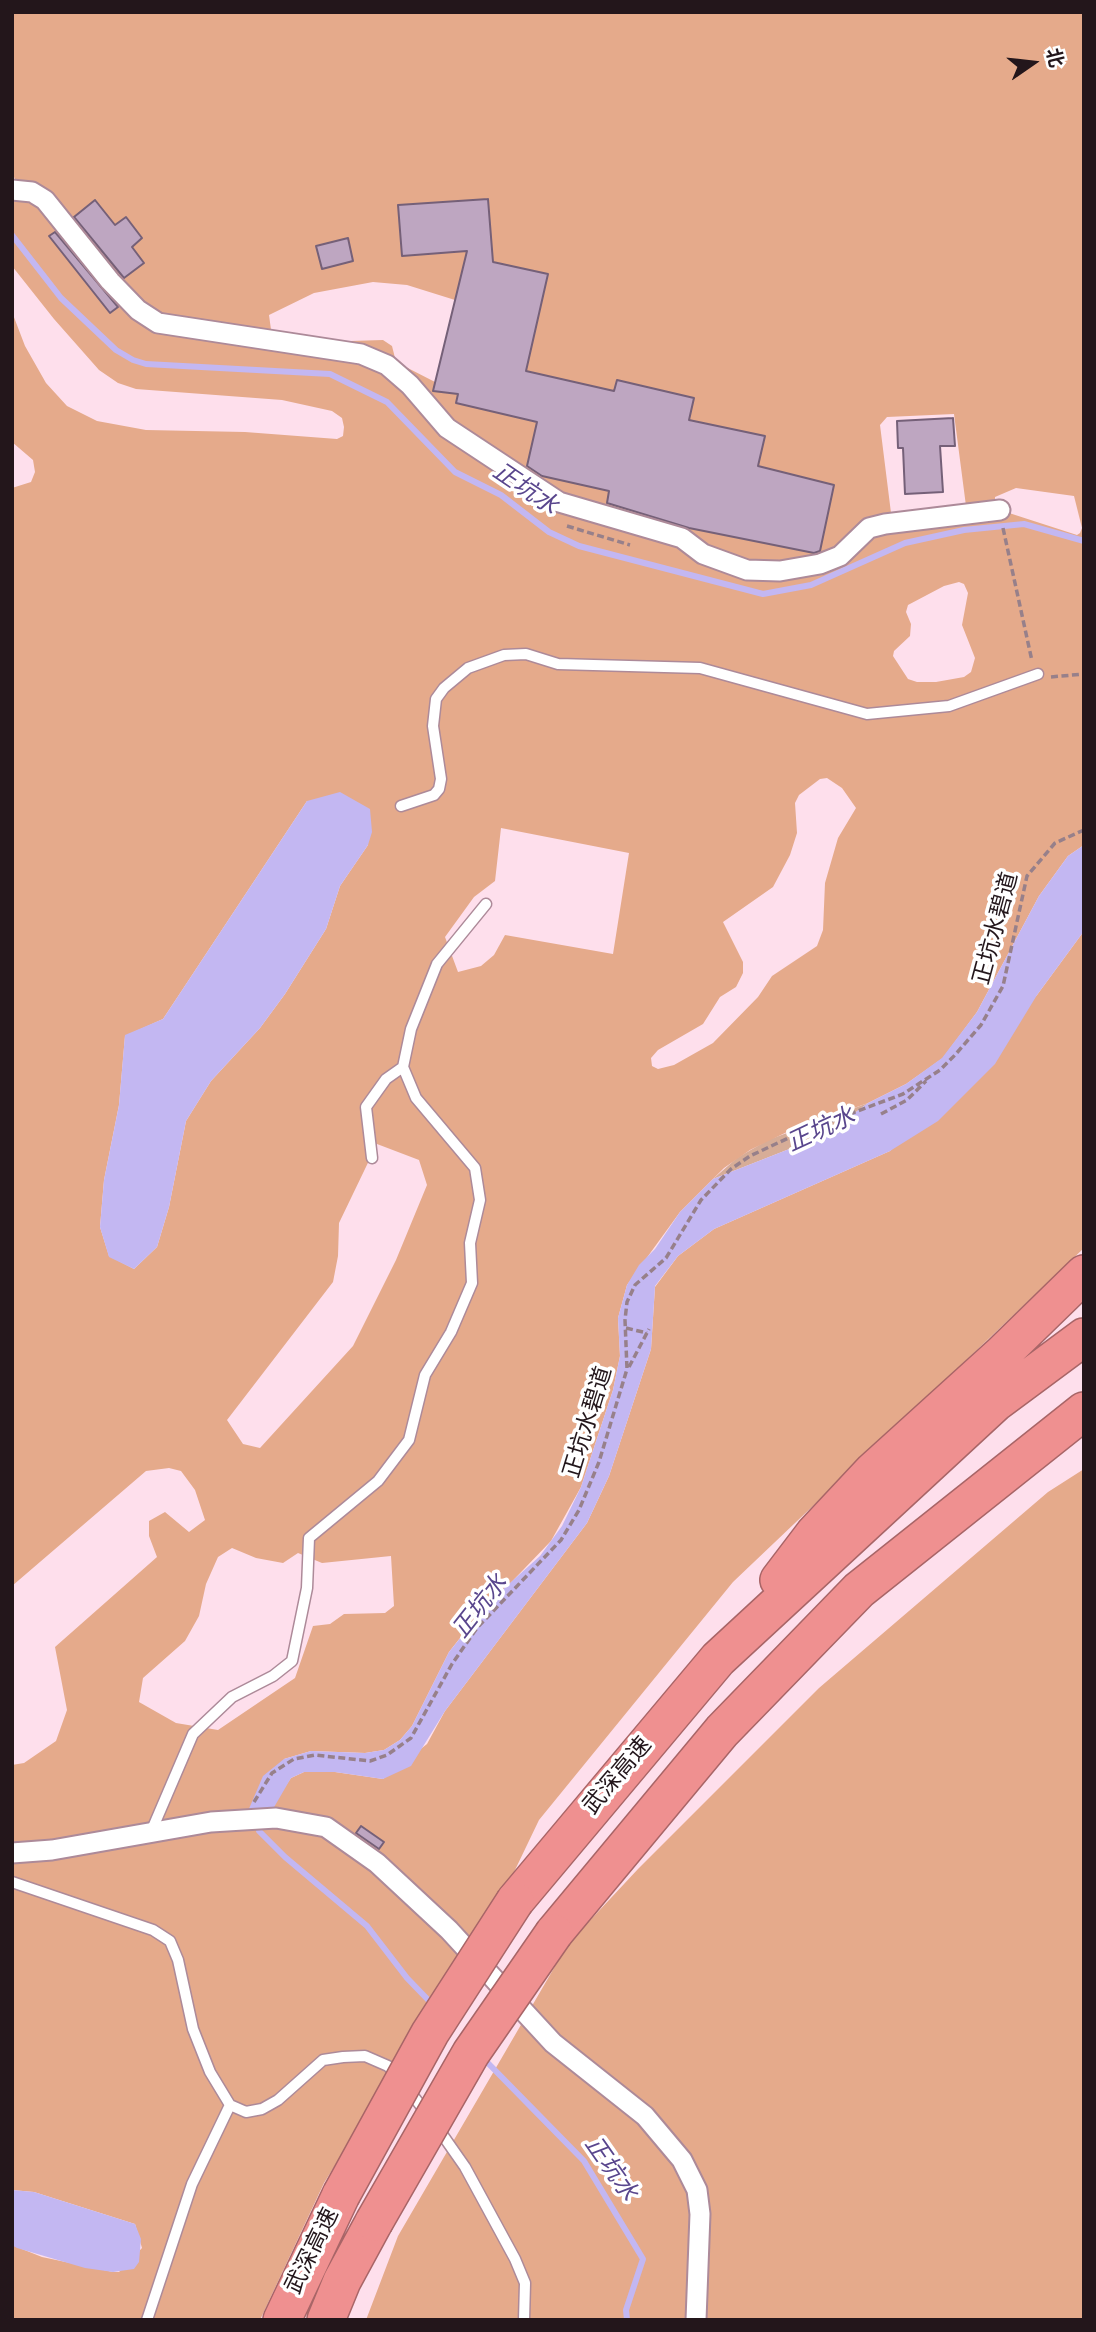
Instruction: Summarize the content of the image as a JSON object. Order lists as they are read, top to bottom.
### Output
{
  "streets": {
    "highway": ["武深高速"],
    "path": ["正坑水碧道"]
  },
  "water": ["正坑水"],
  "north": "right"
}
